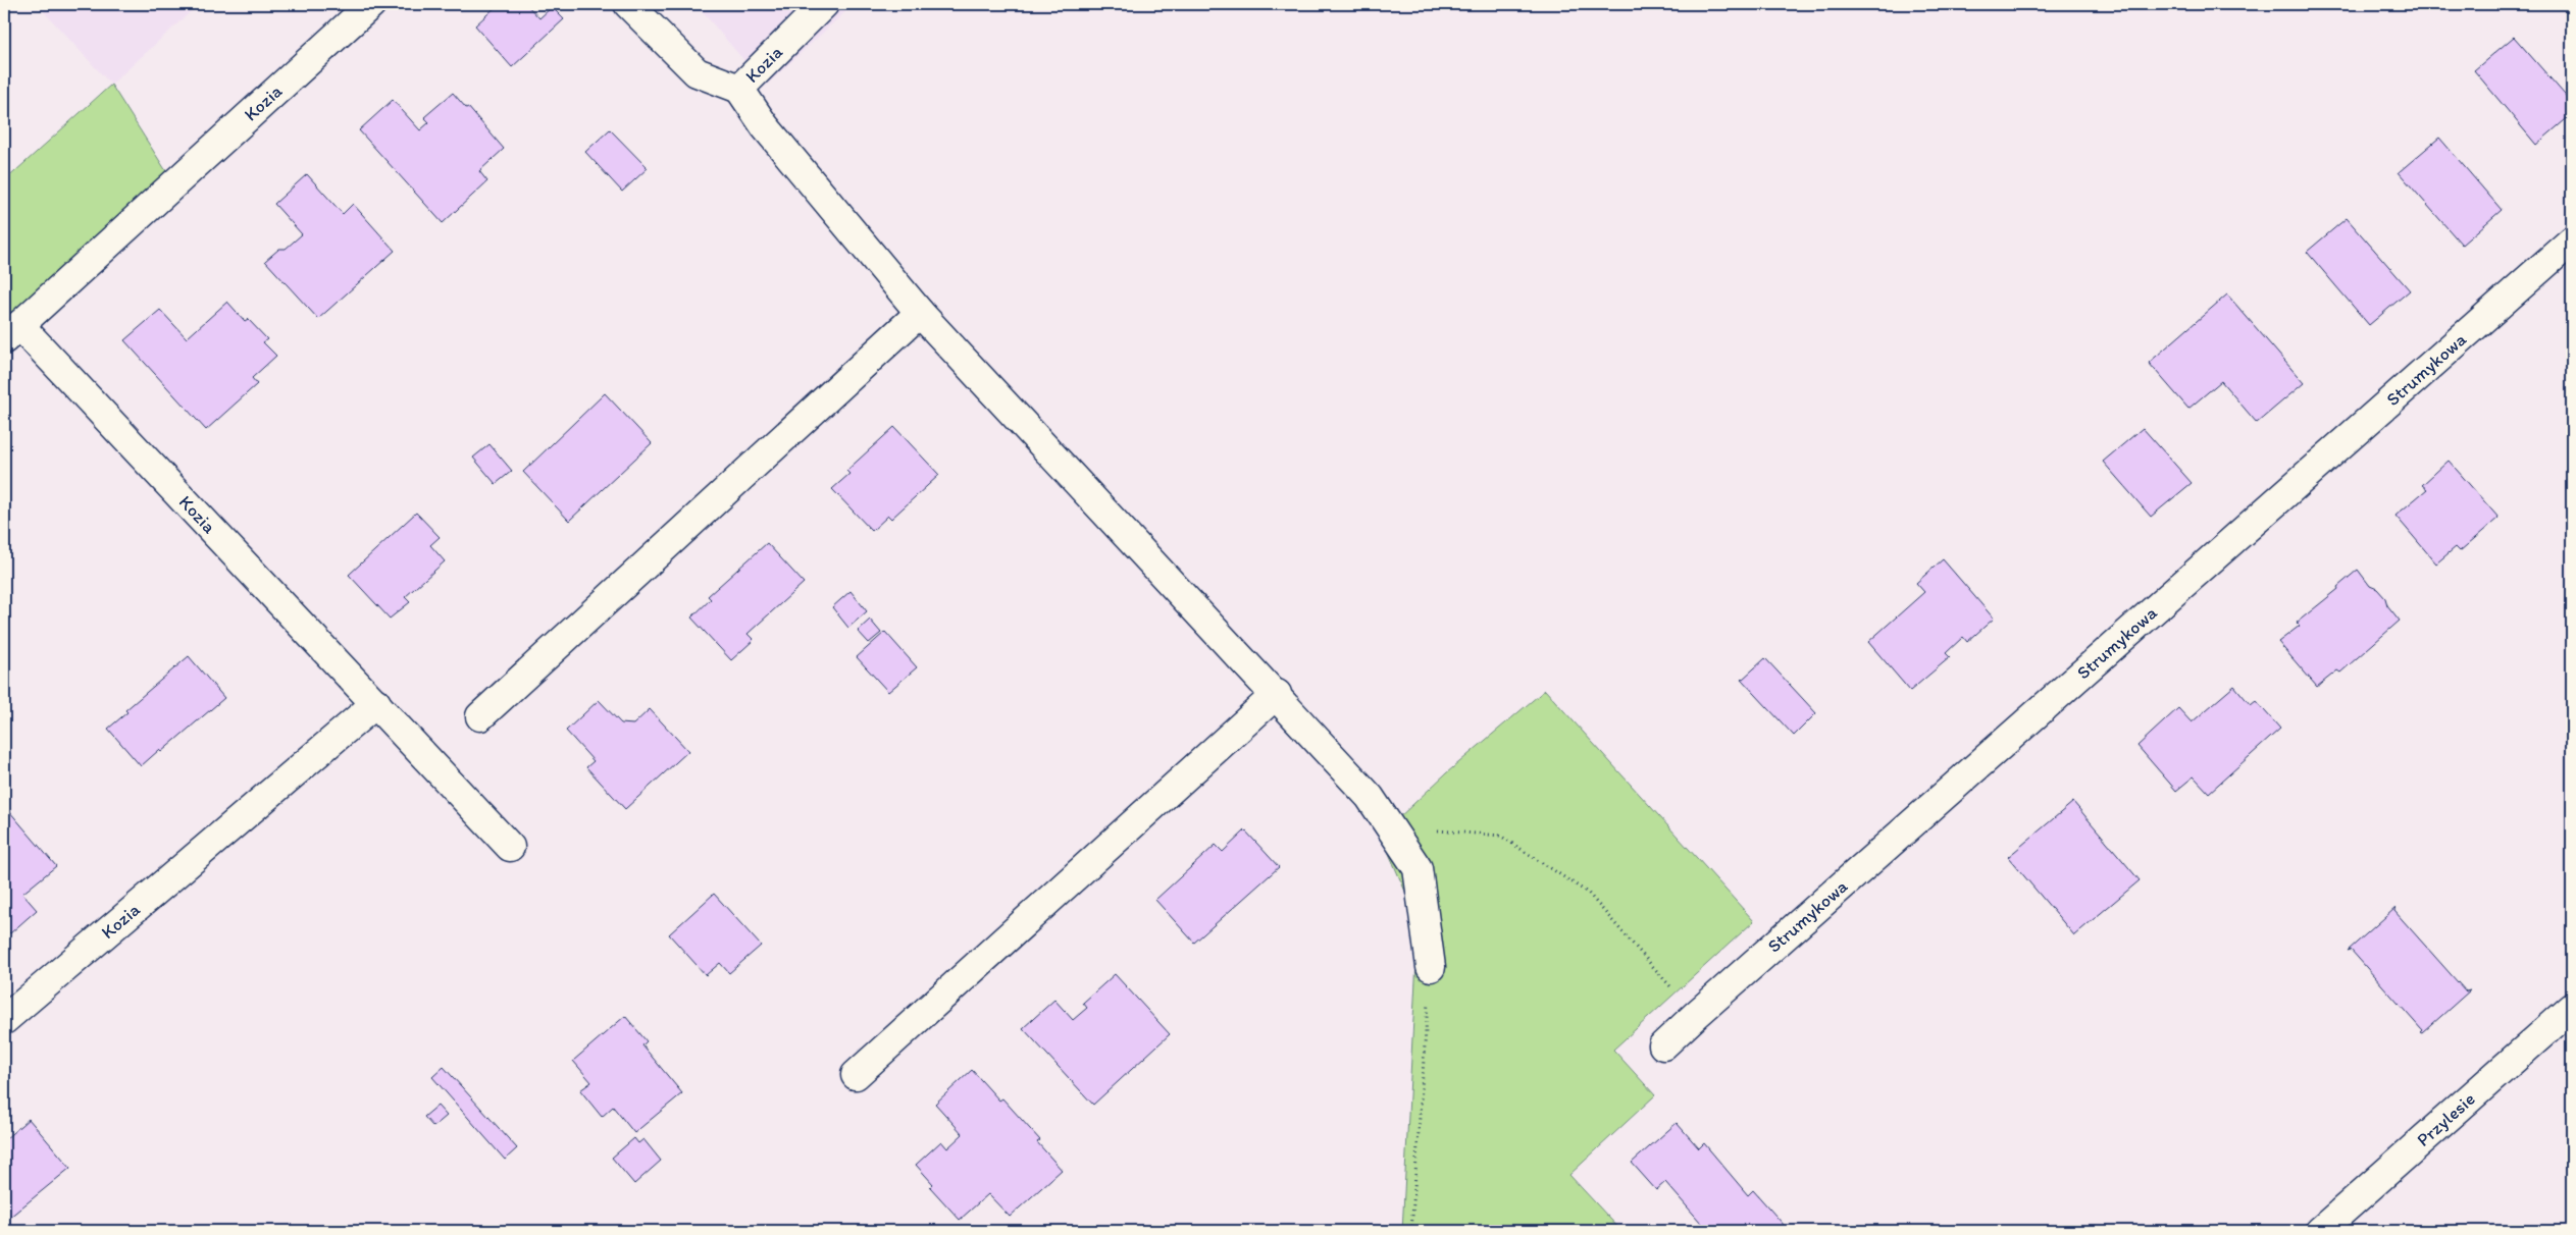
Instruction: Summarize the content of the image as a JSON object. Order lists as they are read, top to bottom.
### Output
{
  "streets": {
    "street": ["Kozia", "Strumykowa", "Przylesie"]
  }
}
